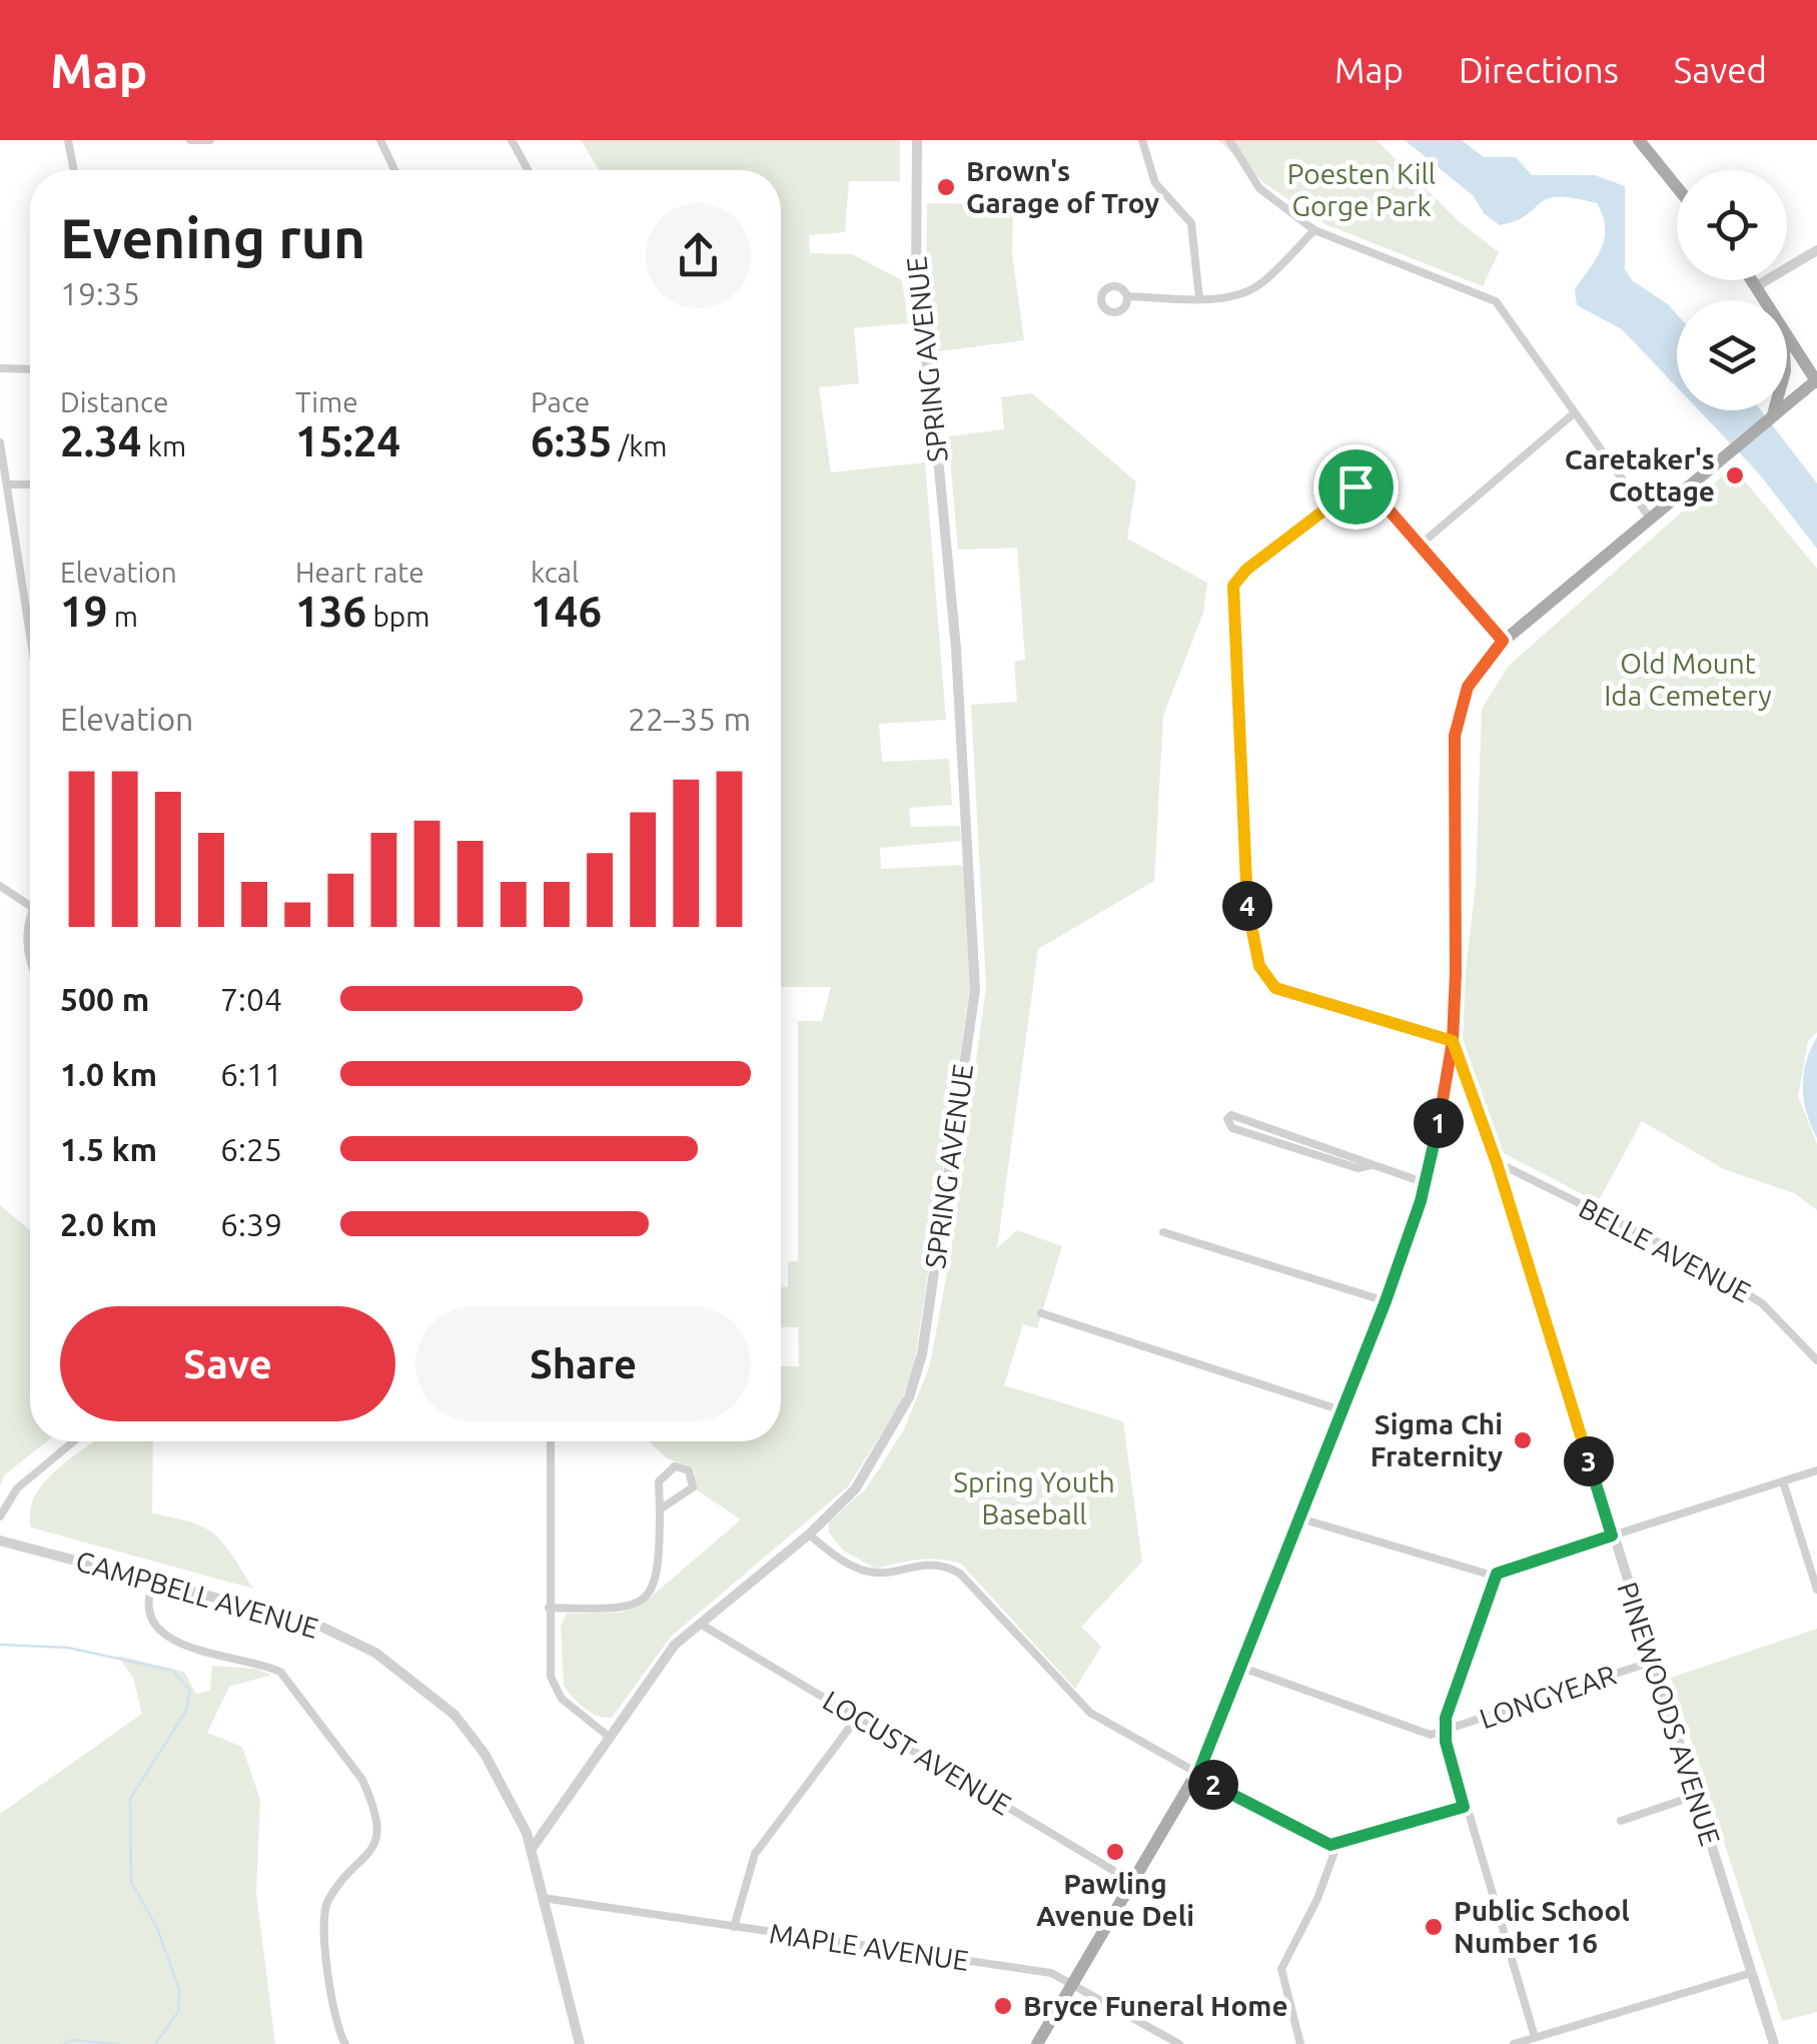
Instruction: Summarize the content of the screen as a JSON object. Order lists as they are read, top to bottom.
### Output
{
  "streets": {
    "street": [
      "SPRING AVENUE",
      "BELLE AVENUE",
      "CAMPBELL AVENUE",
      "LONGYEAR",
      "PINEWOODS AVENUE",
      "LOCUST AVENUE",
      "MAPLE AVENUE"
    ]
  },
  "crossings": [
    ["SPRING AVENUE", "CAMPBELL AVENUE"],
    ["SPRING AVENUE", "LOCUST AVENUE"],
    ["BELLE AVENUE", "PINEWOODS AVENUE"],
    ["LONGYEAR", "PINEWOODS AVENUE"]
  ],
  "parks": ["Poesten Kill Gorge Park", "Old Mount Ida Cemetery", "Spring Youth Baseball"],
  "places": [
    "Brown's Garage of Troy",
    "Caretaker's Cottage",
    "Sigma Chi Fraternity",
    "Pawling Avenue Deli",
    "Public School Number 16",
    "Bryce Funeral Home"
  ],
  "page": {
    "header": "Map",
    "nav": ["Map", "Directions", "Saved"],
    "heading": ["Evening run", "19:35"],
    "stats": [
      ["Distance", "2.34 km"],
      ["Time", "15:24"],
      ["Pace", "6:35 /km"],
      ["Elevation", "19 m"],
      ["Heart rate", "136 bpm"],
      ["kcal", "146"]
    ],
    "chart": ["Elevation", "22–35 m"],
    "pins": [
      "4",
      "1",
      "3",
      "2"
    ],
    "list": [
      {
        "name": "500 m",
        "note": "7:04"
      },
      {
        "name": "1.0 km",
        "note": "6:11"
      },
      {
        "name": "1.5 km",
        "note": "6:25"
      },
      {
        "name": "2.0 km",
        "note": "6:39"
      }
    ],
    "buttons": ["Save", "Share"]
  }
}
